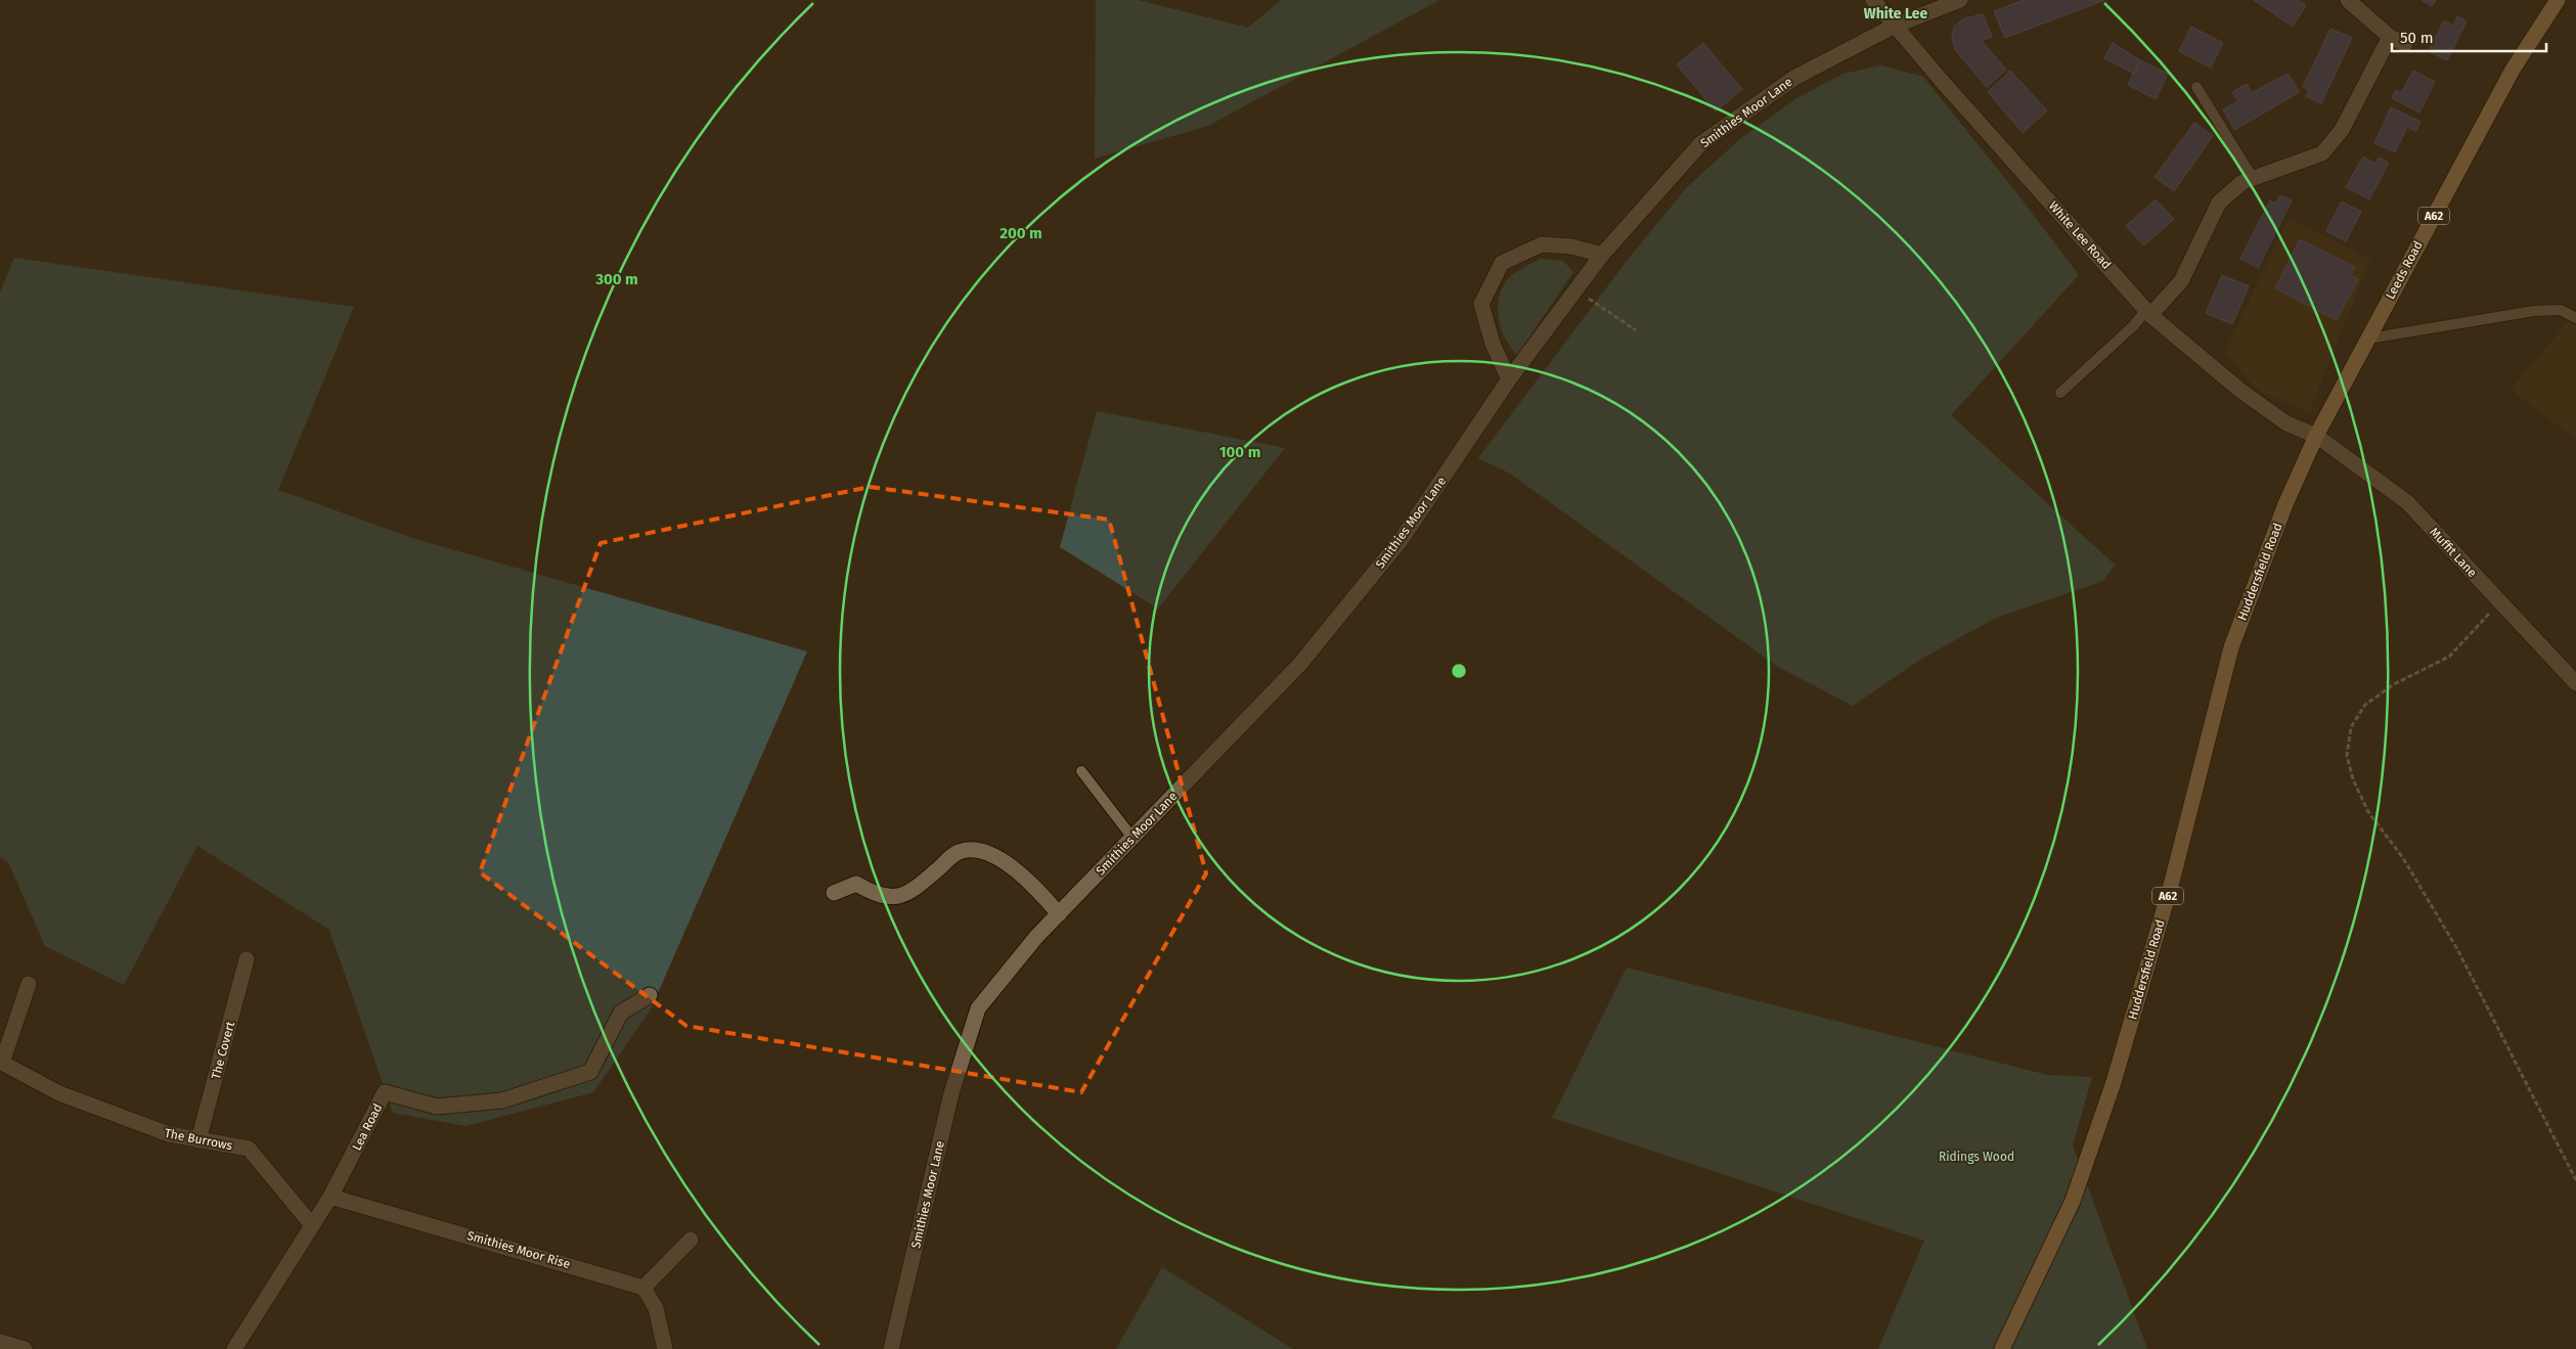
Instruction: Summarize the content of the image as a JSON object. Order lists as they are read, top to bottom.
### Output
{
  "streets": {
    "main road": ["A62", "Leeds Road", "Huddersfield Road"],
    "street": [
      "Smithies Moor Lane",
      "White Lee Road",
      "Muffit Lane",
      "The Covert",
      "Lea Road",
      "The Burrows",
      "Smithies Moor Rise"
    ]
  },
  "crossings": [
    ["Smithies Moor Lane", "White Lee Road"],
    ["White Lee Road", "Leeds Road"],
    ["White Lee Road", "Muffit Lane"],
    ["White Lee Road", "Huddersfield Road"],
    ["Leeds Road", "Muffit Lane"],
    ["Leeds Road", "Huddersfield Road"],
    ["Muffit Lane", "Huddersfield Road"],
    ["The Covert", "The Burrows"],
    ["Lea Road", "The Burrows"],
    ["Lea Road", "Smithies Moor Rise"]
  ],
  "districts": ["White Lee"],
  "parks": ["Ridings Wood"],
  "scale_bar": "50 m",
  "rings": ["200 m", "300 m", "100 m"]
}
